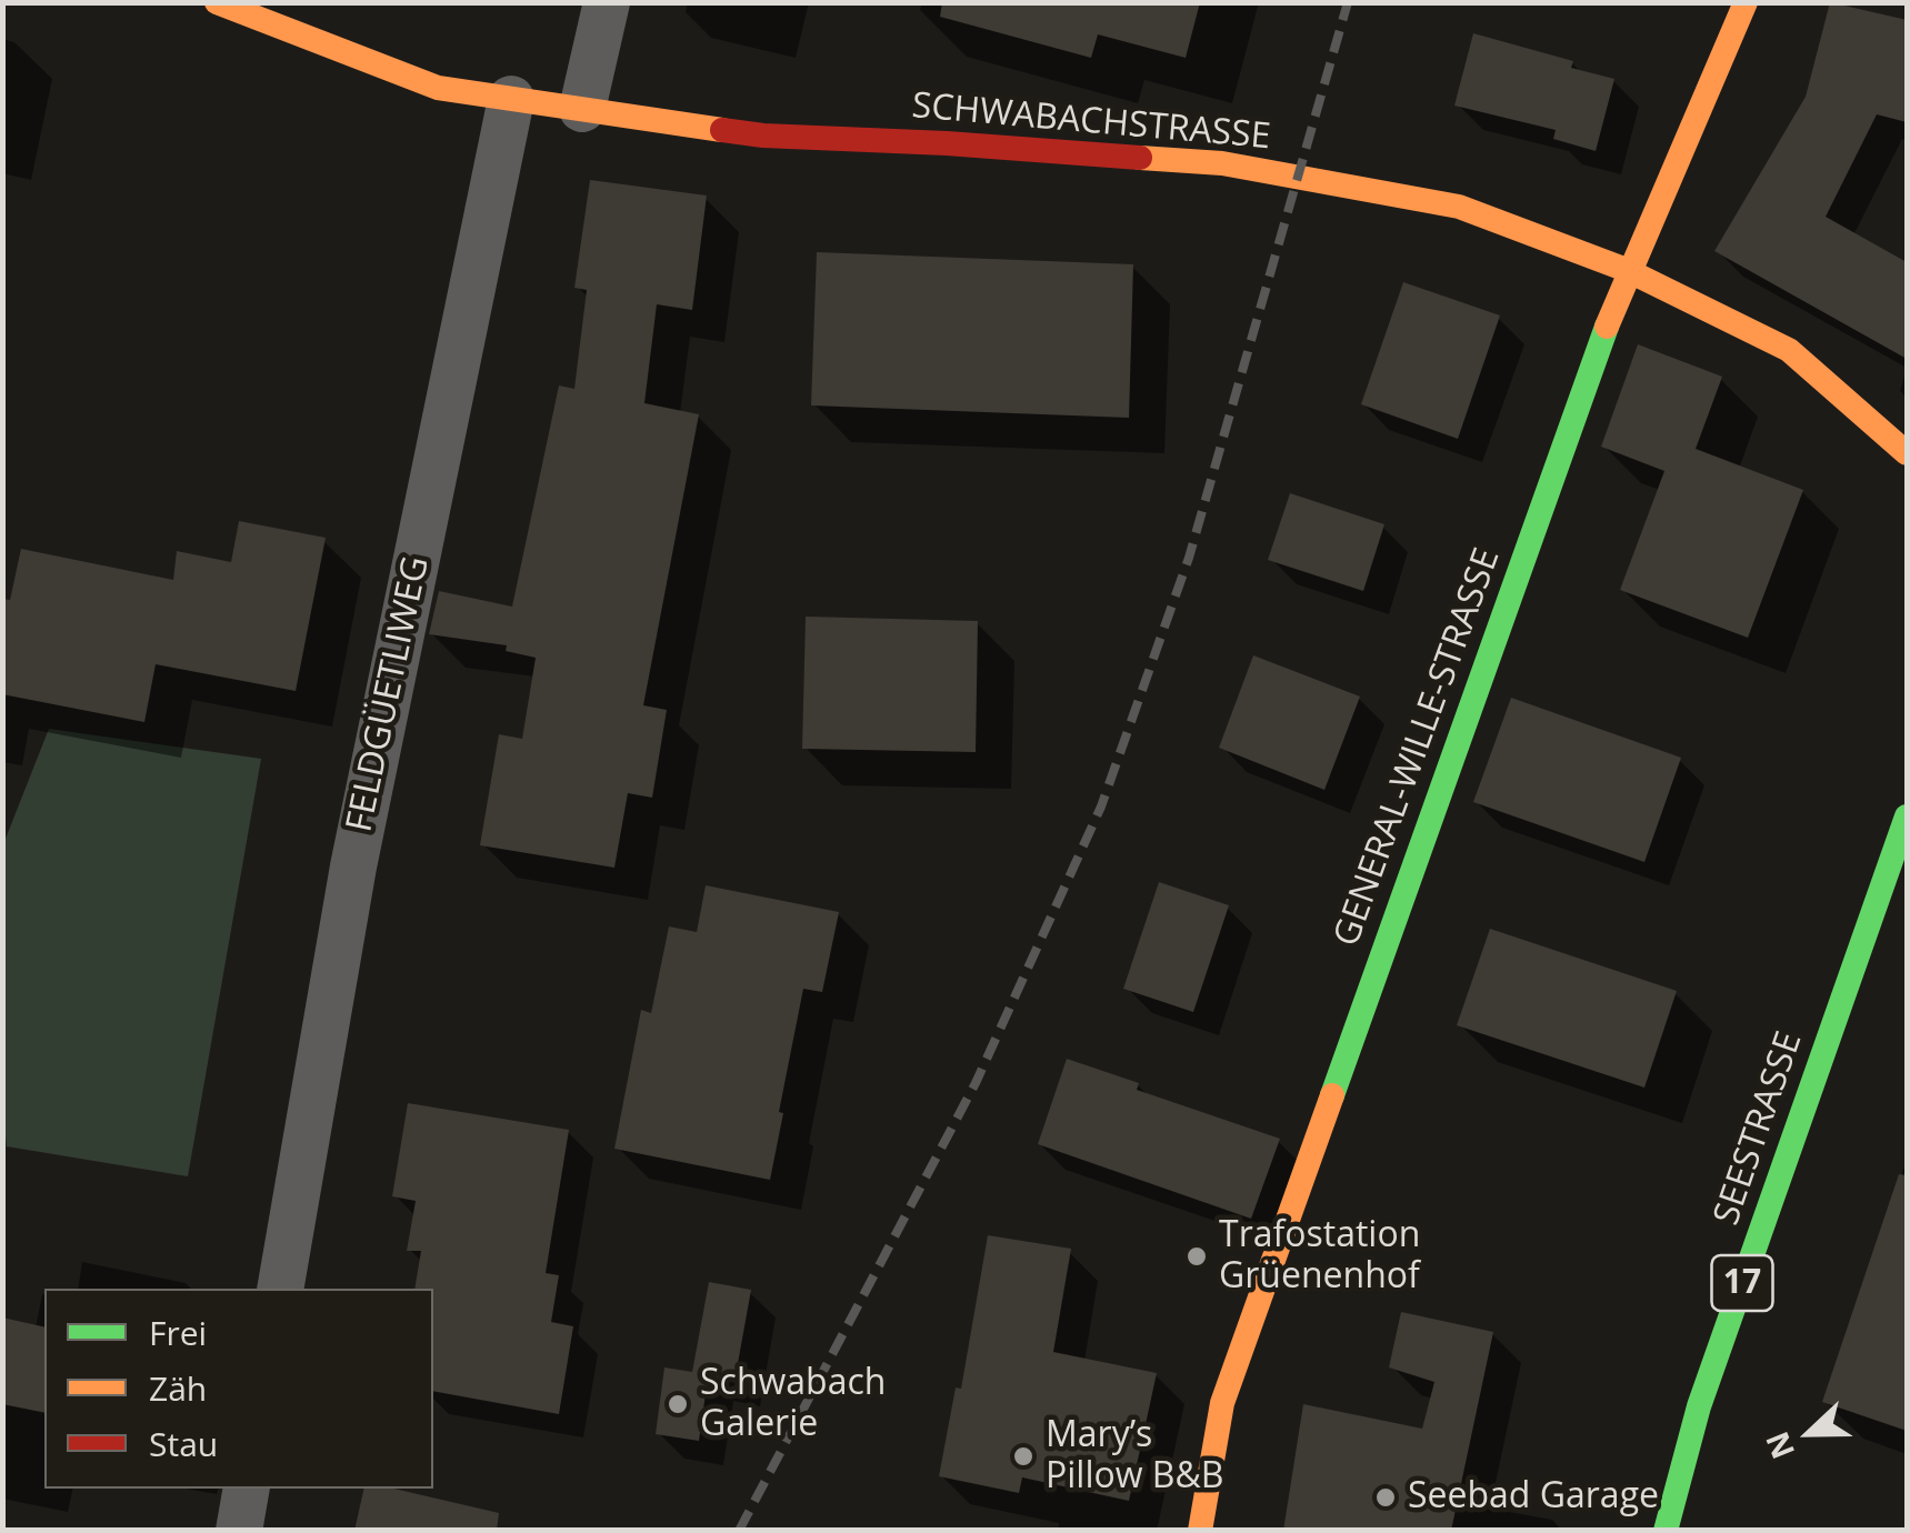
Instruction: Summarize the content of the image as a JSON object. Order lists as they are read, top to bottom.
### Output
{
  "streets": {
    "street": [
      "SCHWABACHSTRASSE",
      "FELDGÜETLIWEG",
      "GENERAL-WILLE-STRASSE",
      "SEESTRASSE",
      "17"
    ]
  },
  "crossings": [
    ["SCHWABACHSTRASSE", "FELDGÜETLIWEG"],
    ["SCHWABACHSTRASSE", "GENERAL-WILLE-STRASSE"]
  ],
  "places": [
    "Trafostation Grüenenhof",
    "Schwabach Galerie",
    "Mary’s Pillow B&B",
    "Seebad Garage"
  ],
  "legend": ["Frei", "Zäh", "Stau"],
  "north": "left"
}
